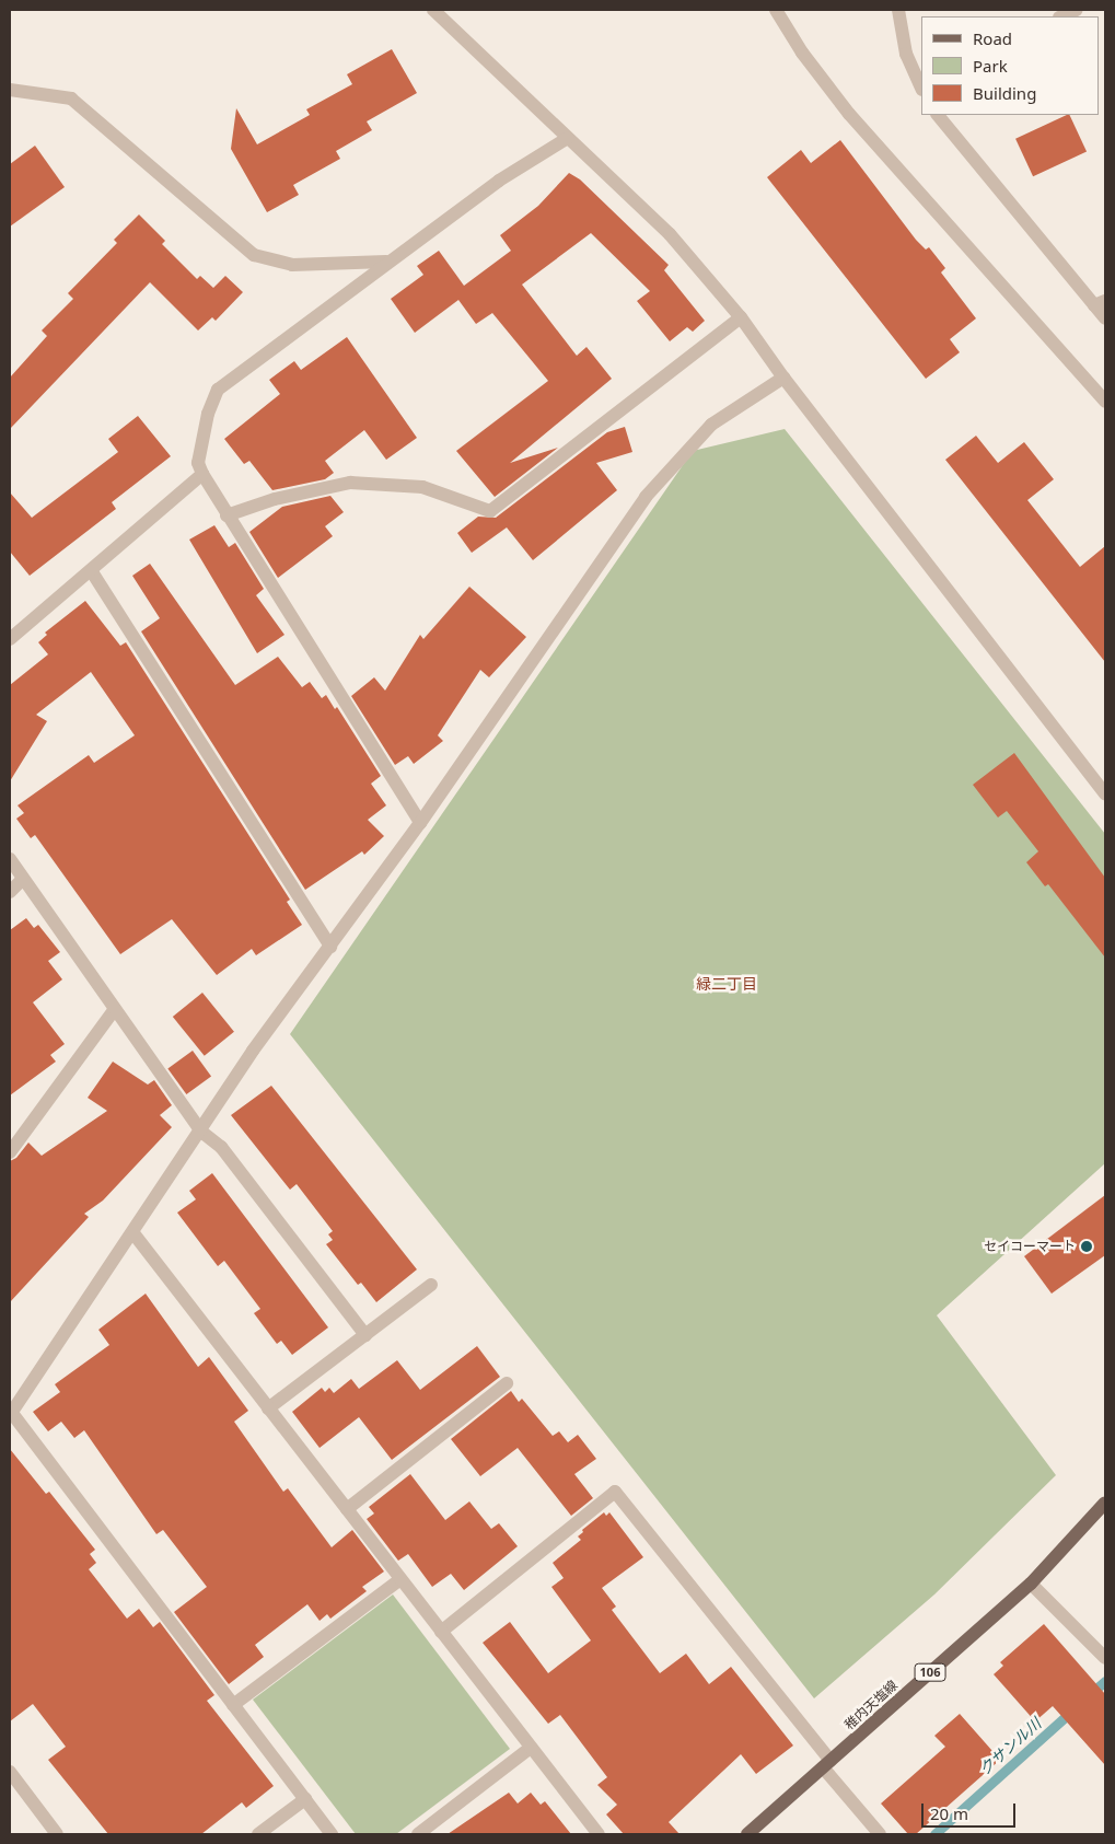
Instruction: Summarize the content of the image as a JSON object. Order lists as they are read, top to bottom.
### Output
{
  "streets": {
    "main road": ["106", "稚内天塩線"]
  },
  "districts": ["緑二丁目"],
  "water": ["クサンル川"],
  "places": ["セイコーマート"],
  "legend": ["Road", "Park", "Building"],
  "scale_bar": "20 m"
}
